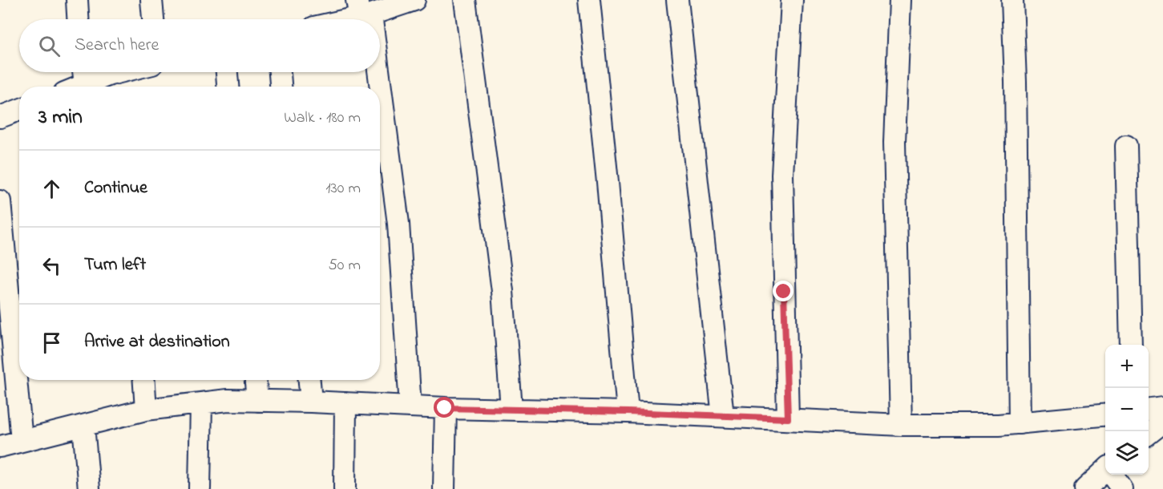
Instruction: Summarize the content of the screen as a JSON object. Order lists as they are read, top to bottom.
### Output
{
  "page": {
    "search": "Search here",
    "heading": ["3 min", "Walk · 180 m"],
    "list": [
      ["Continue", "130 m"],
      ["Turn left", "50 m"],
      "Arrive at destination"
    ],
    "map_buttons": ["+", "−"]
  }
}
